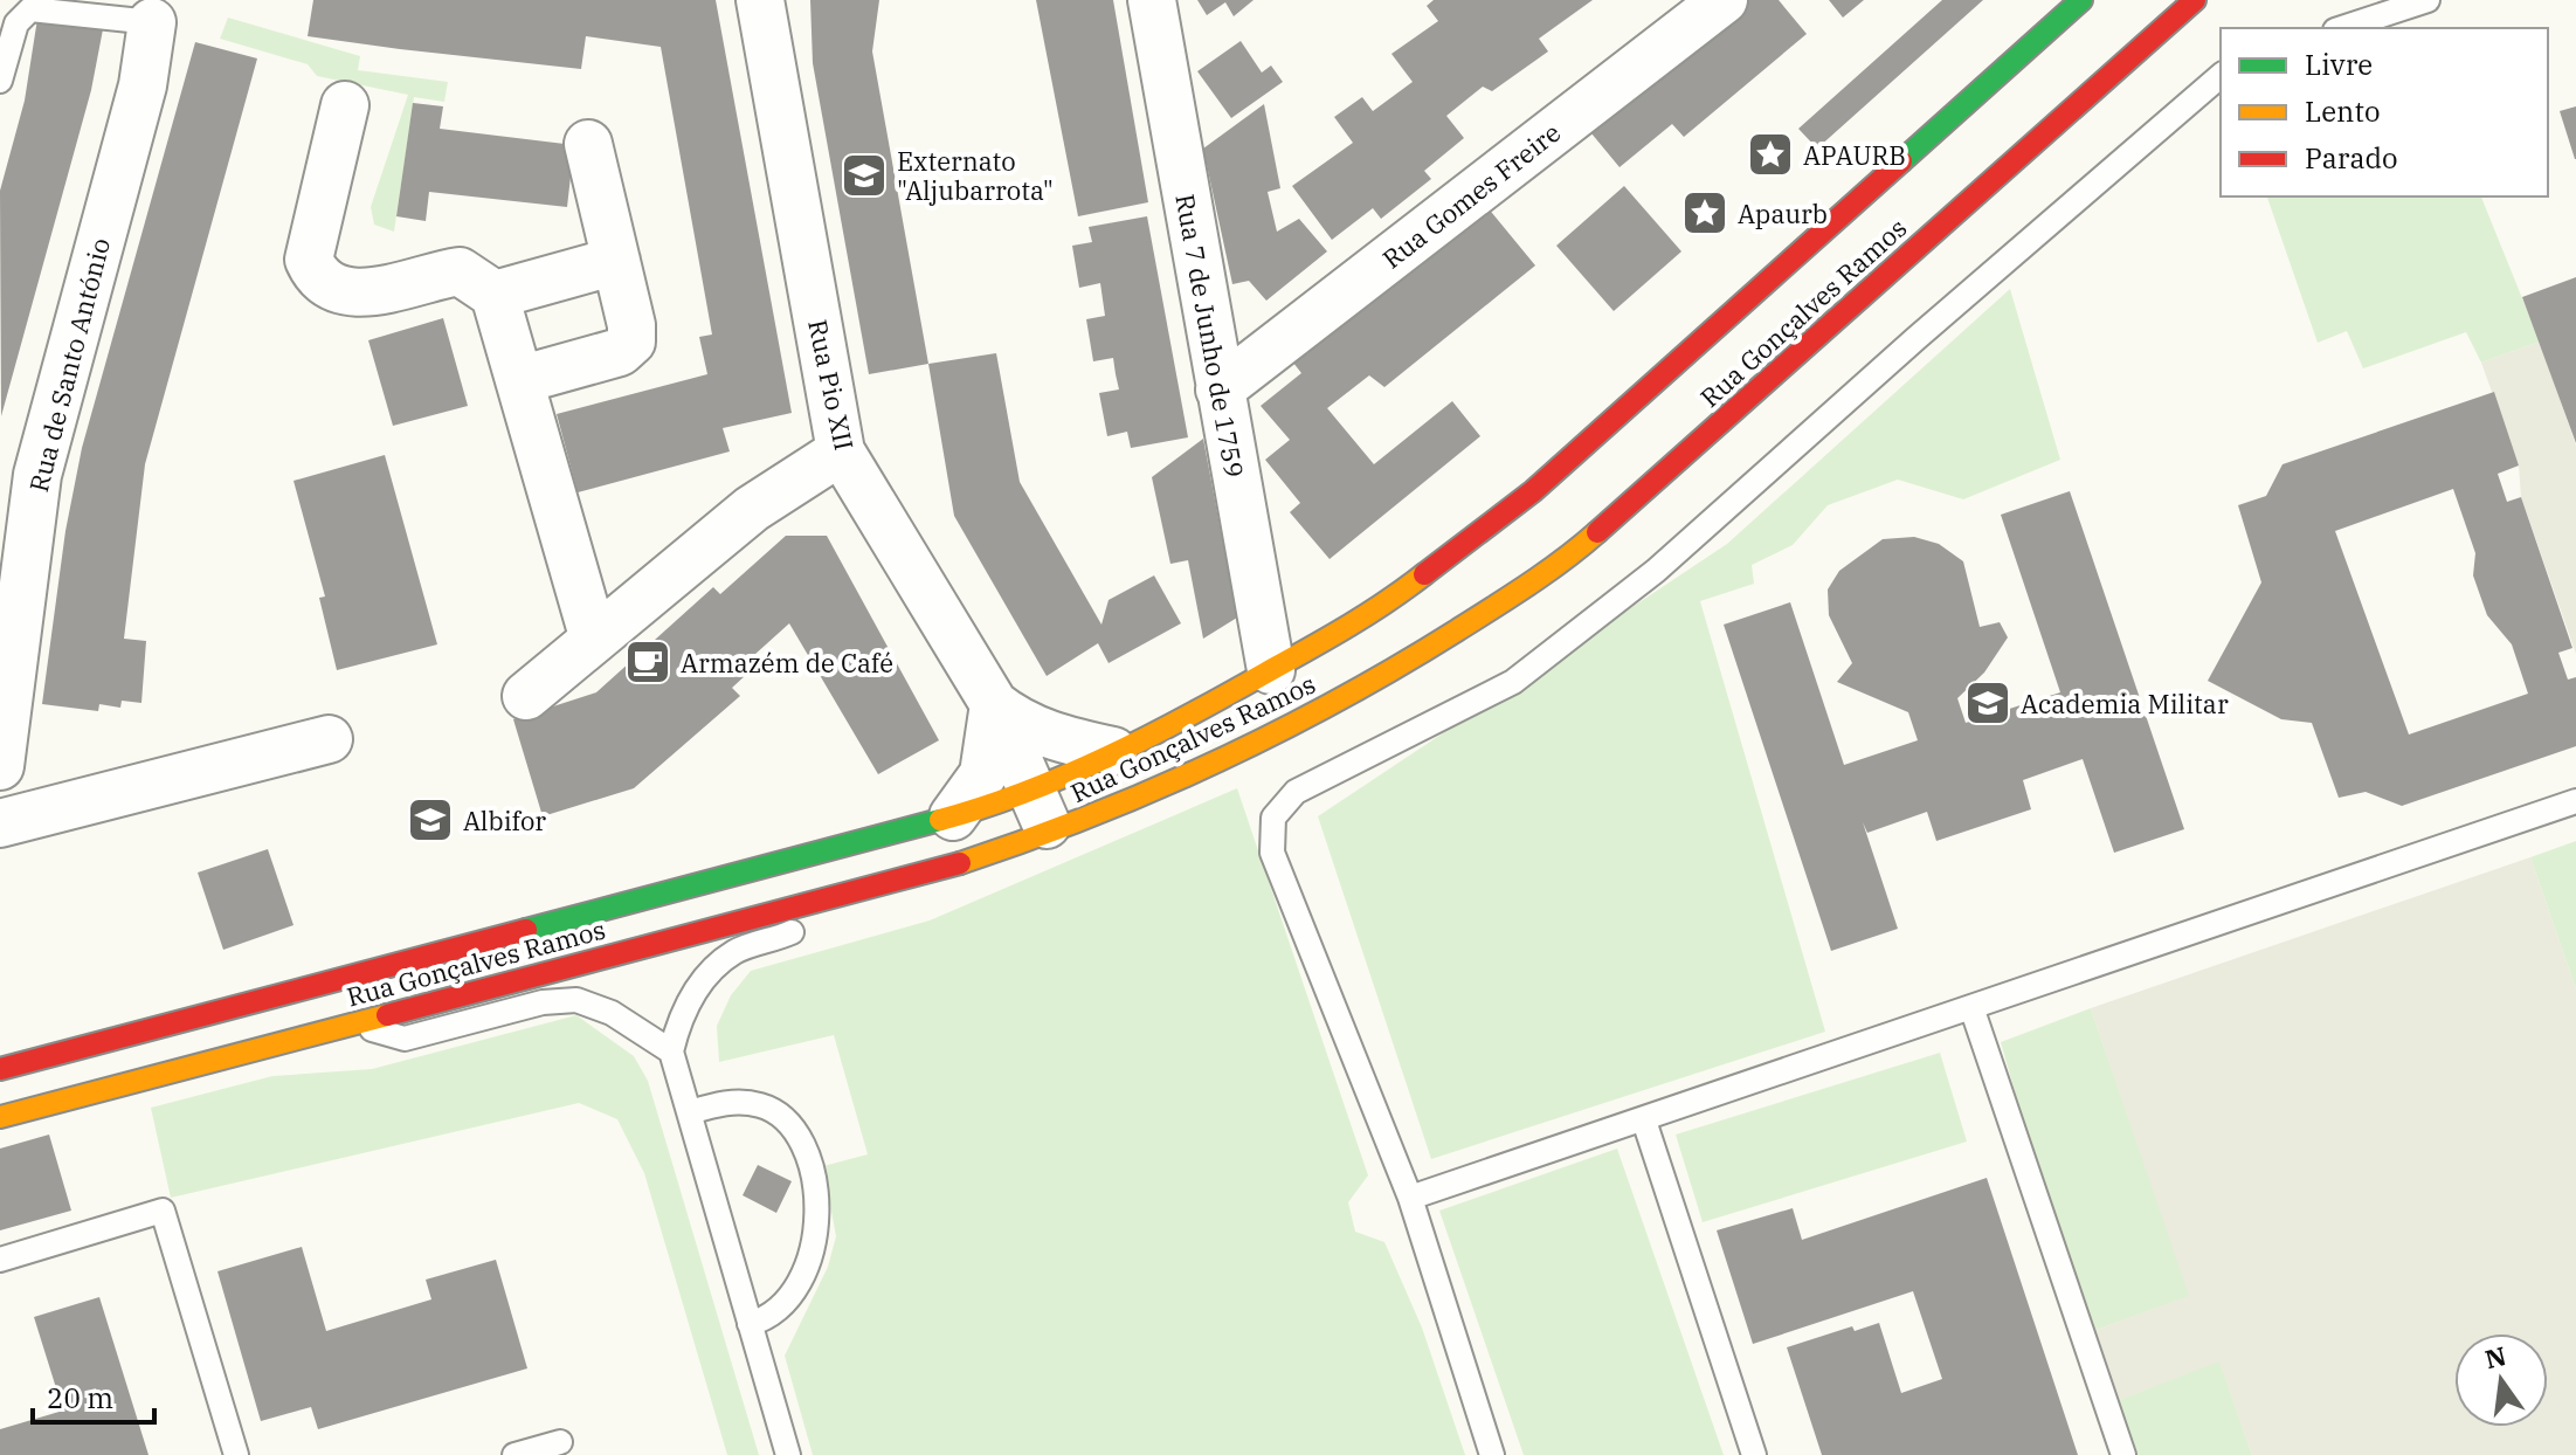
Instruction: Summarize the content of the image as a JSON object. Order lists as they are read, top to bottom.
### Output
{
  "streets": {
    "main road": ["Rua Gonçalves Ramos"],
    "street": [
      "Rua Gomes Freire",
      "Rua 7 de Junho de 1759",
      "Rua de Santo António",
      "Rua Pio XII"
    ]
  },
  "crossings": [
    ["Rua Gomes Freire", "Rua 7 de Junho de 1759"],
    ["Rua Gonçalves Ramos", "Rua 7 de Junho de 1759"],
    ["Rua Gonçalves Ramos", "Rua Pio XII"]
  ],
  "places": {
    "place": ["APAURB", "Apaurb"],
    "school or university": ["Externato \"Aljubarrota\"", "Academia Militar", "Albifor"],
    "cafe": ["Armazém de Café"]
  },
  "legend": ["Livre", "Lento", "Parado"],
  "scale_bar": "20 m",
  "north": "top"
}
